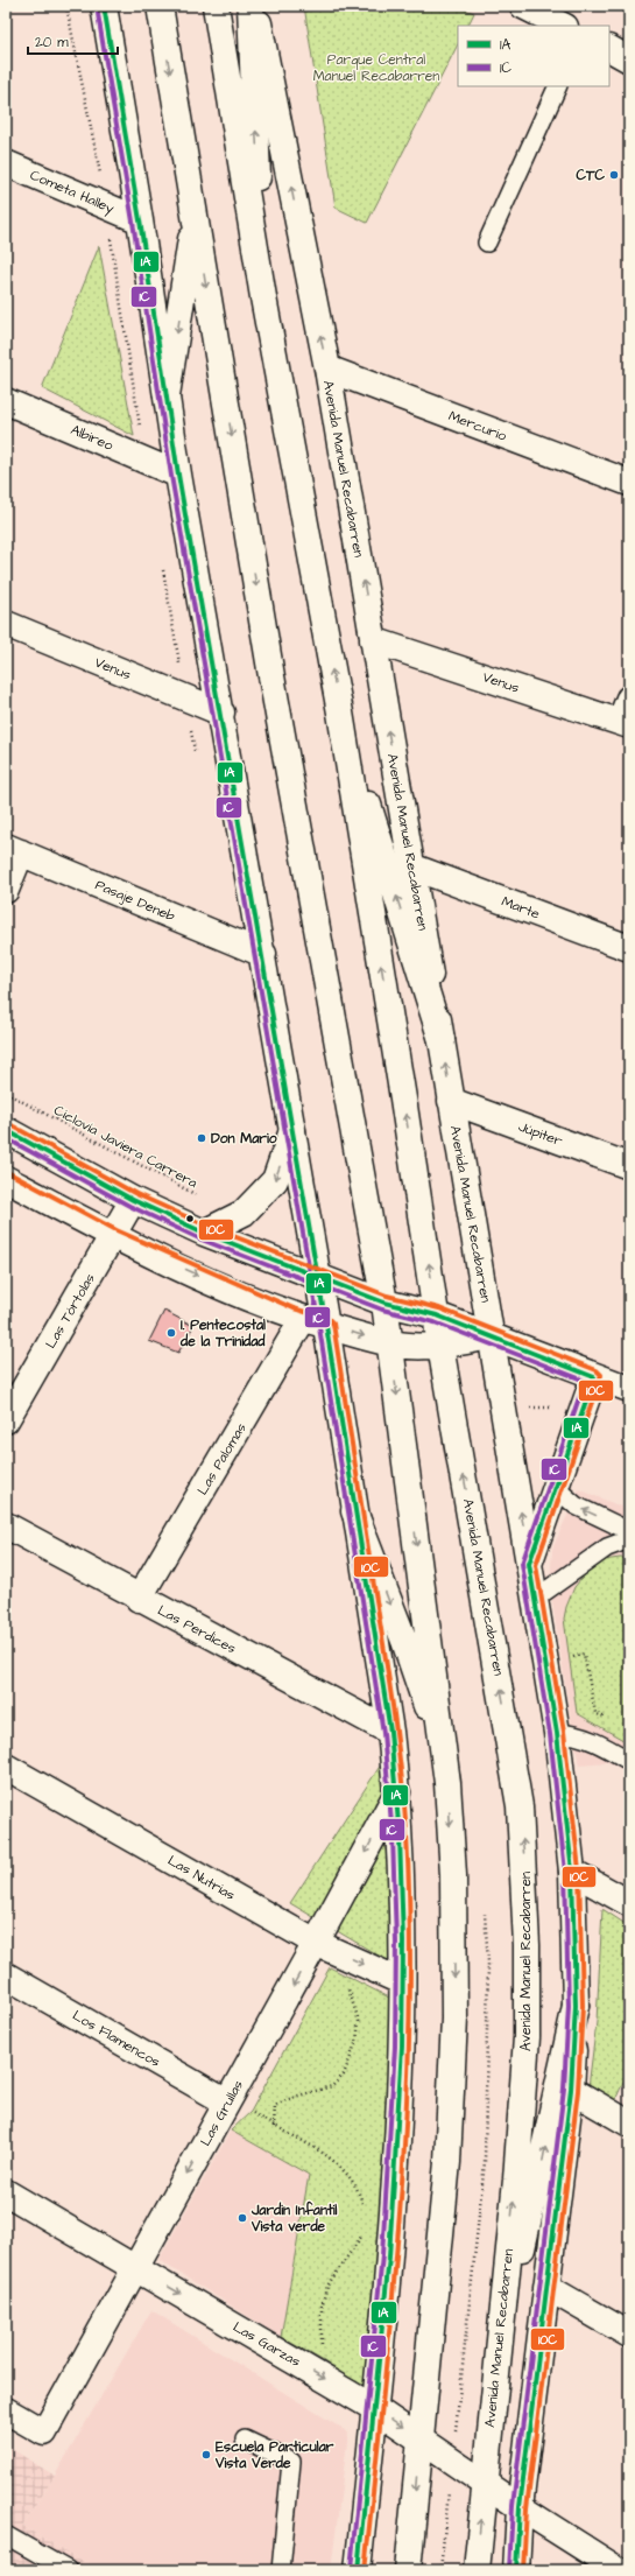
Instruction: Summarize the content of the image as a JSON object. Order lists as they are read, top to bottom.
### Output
{
  "streets": {
    "street": [
      "Cometa Halley",
      "Mercurio",
      "Albireo",
      "Avenida Manuel Recabarren",
      "Venus",
      "Pasaje Deneb",
      "Marte",
      "Júpiter",
      "Las Tórtolas",
      "Las Palomas",
      "Las Perdices",
      "Las Nutrias",
      "Los Flamencos",
      "Las Grullas",
      "Las Garzas"
    ],
    "path": ["Ciclovía Javiera Carrera"]
  },
  "crossings": [
    ["Mercurio", "Avenida Manuel Recabarren"],
    ["Avenida Manuel Recabarren", "Venus"],
    ["Avenida Manuel Recabarren", "Marte"],
    ["Avenida Manuel Recabarren", "Júpiter"],
    ["Avenida Manuel Recabarren", "Las Garzas"],
    ["Las Palomas", "Las Perdices"],
    ["Las Nutrias", "Las Grullas"],
    ["Los Flamencos", "Las Grullas"],
    ["Las Grullas", "Las Garzas"]
  ],
  "one_way": ["Las Garzas"],
  "parks": ["Parque Central Manuel Recabarren"],
  "places": [
    "CTC",
    "Don Mario",
    "I. Pentecostal de la Trinidad",
    "Jardin Infantil Vista verde",
    "Escuela Particular Vista Verde"
  ],
  "lines": ["transit line 1A", "transit line 1C", "transit line 10C"],
  "legend": ["1A", "1C"],
  "scale_bar": "20 m"
}
